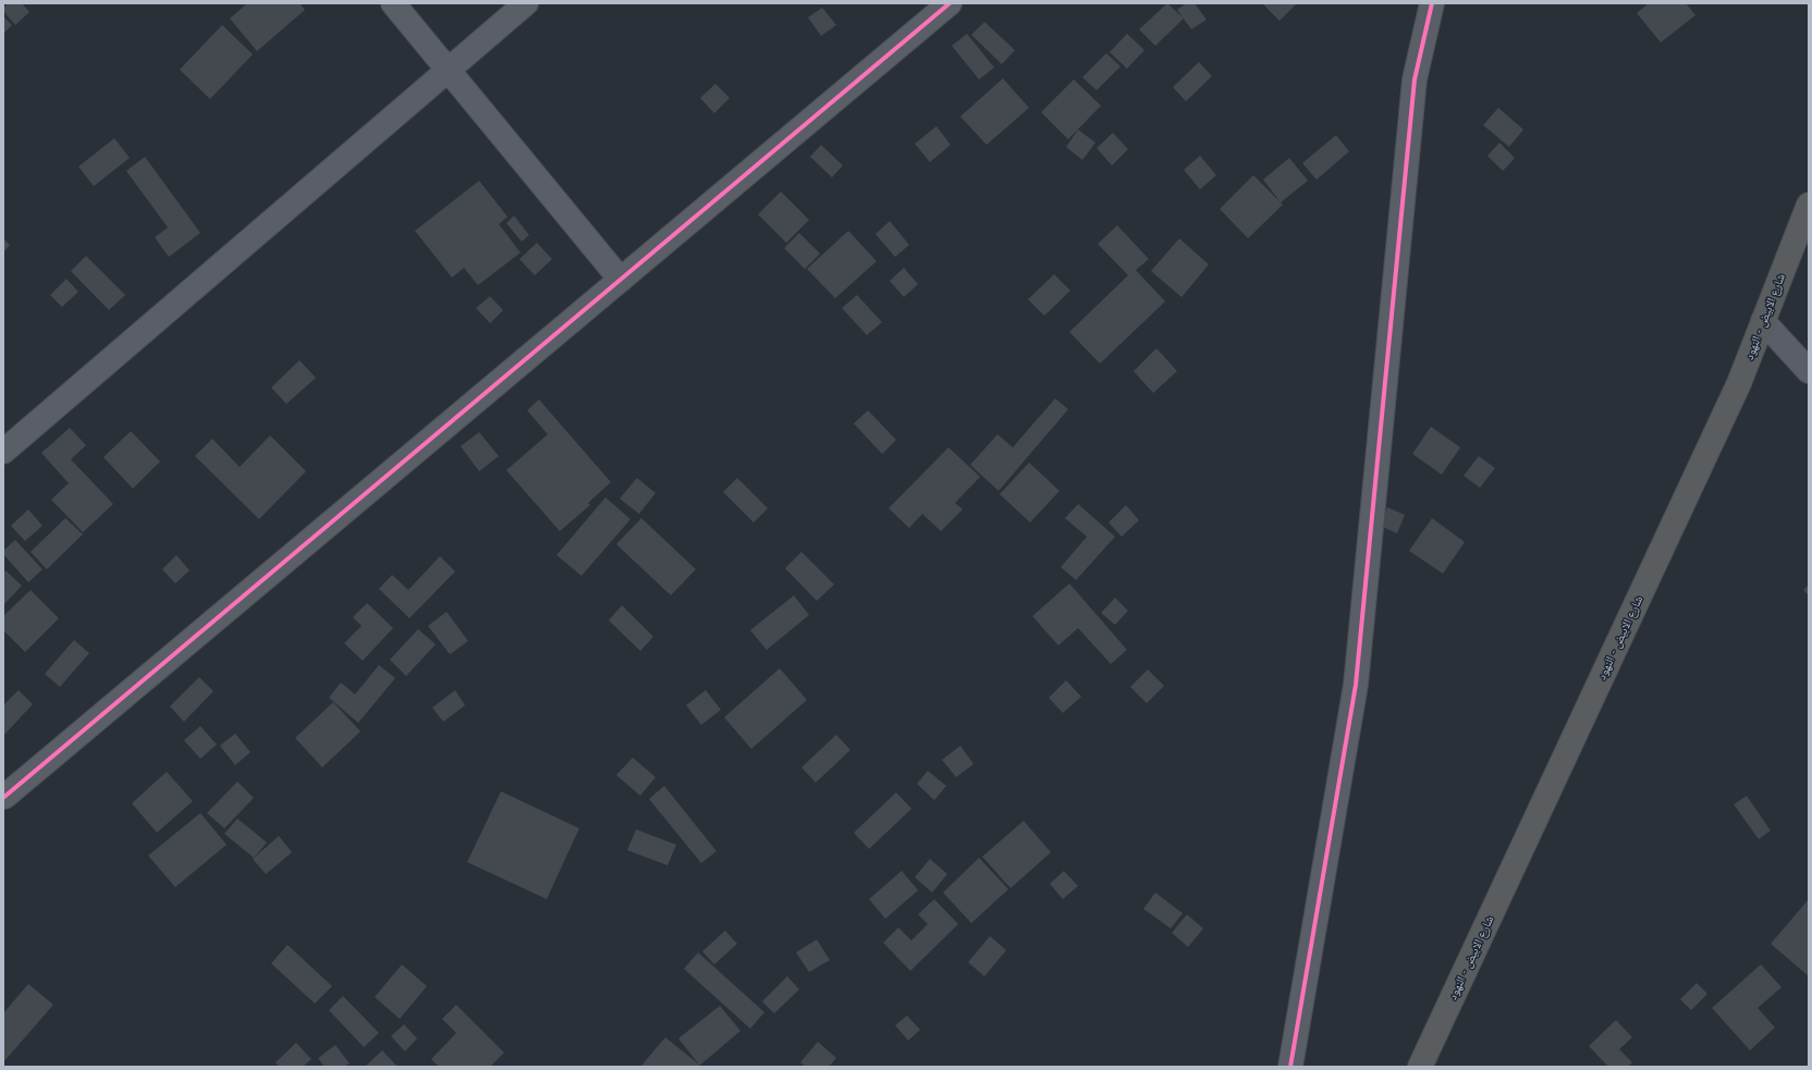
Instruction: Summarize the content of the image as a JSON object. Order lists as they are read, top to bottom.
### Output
{
  "streets": {
    "highway": ["شارع الابيض - النهود"]
  }
}
